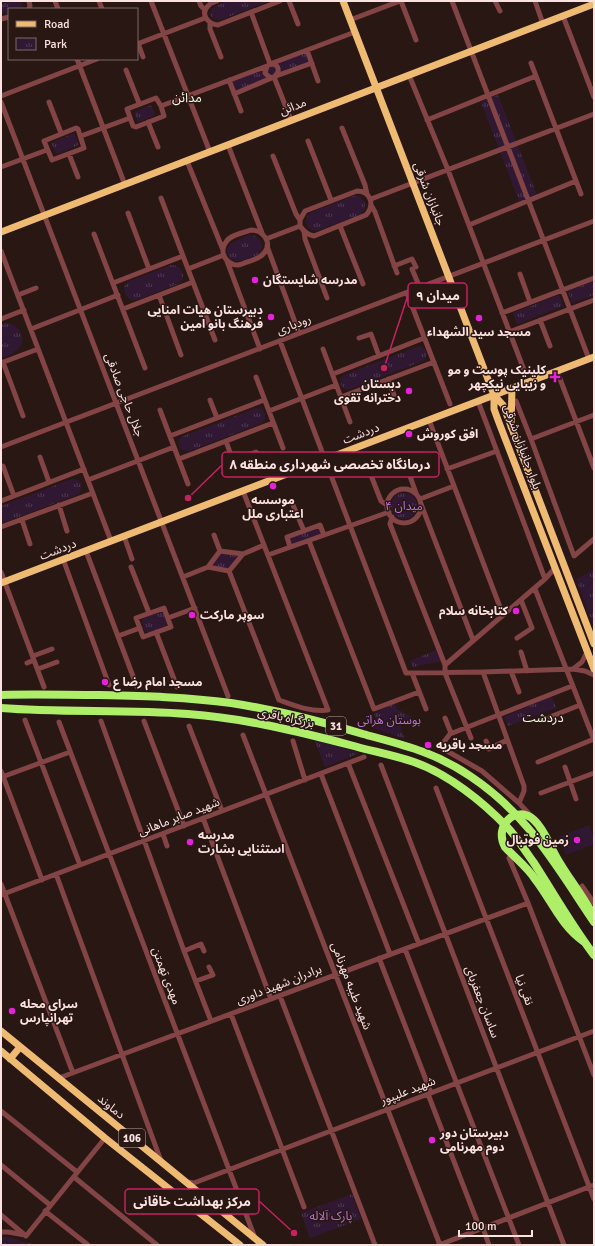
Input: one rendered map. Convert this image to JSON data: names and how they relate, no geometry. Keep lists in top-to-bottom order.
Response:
{
  "streets": {
    "highway": ["بزرگراه باقری", "31"],
    "main road": [
      "مدائن",
      "جانبازان شرقی",
      "دردشت",
      "بلوار جانبازان شرقی",
      "دماوند",
      "106"
    ],
    "street": [
      "رودباری",
      "جلال حاجی صادقی",
      "شهید صابر ماهانی",
      "مهدی تهمتن",
      "برادران شهید داوری",
      "شهید طیبه مهرنامی",
      "نقی نیا",
      "ساسان جعفربای",
      "شهید علیپور"
    ]
  },
  "crossings": [
    ["مدائن", "جانبازان شرقی"],
    ["مدائن", "جلال حاجی صادقی"],
    ["جانبازان شرقی", "رودباری"],
    ["جانبازان شرقی", "دردشت"],
    ["جانبازان شرقی", "بلوار جانبازان شرقی"],
    ["رودباری", "جلال حاجی صادقی"],
    ["جلال حاجی صادقی", "دردشت"],
    ["دردشت", "بلوار جانبازان شرقی"],
    ["شهید صابر ماهانی", "مهدی تهمتن"],
    ["شهید صابر ماهانی", "شهید طیبه مهرنامی"],
    ["مهدی تهمتن", "برادران شهید داوری"],
    ["مهدی تهمتن", "شهید علیپور"],
    ["مهدی تهمتن", "دماوند"],
    ["برادران شهید داوری", "شهید طیبه مهرنامی"],
    ["برادران شهید داوری", "نقی نیا"],
    ["برادران شهید داوری", "ساسان جعفربای"],
    ["برادران شهید داوری", "دماوند"],
    ["شهید طیبه مهرنامی", "شهید علیپور"],
    ["نقی نیا", "شهید علیپور"],
    ["ساسان جعفربای", "شهید علیپور"],
    ["شهید علیپور", "دماوند"]
  ],
  "districts": ["مدائن", "دردشت"],
  "parks": ["میدان ۴", "بوستان هراتی", "پارک آلاله"],
  "places": {
    "other": [
      "مدرسه شایستگان",
      "دبیرستان هیات امنایی فرهنگ بانو امین",
      "مسجد سید الشهداء",
      "میدان ۹",
      "دبستان دخترانه تقوی",
      "افق کوروش",
      "موسسه اعتباری ملل",
      "درمانگاه تخصصی شهرداری منطقه ۸",
      "کتابخانه سلام",
      "سوپر مارکت",
      "مسجد امام رضا ع",
      "مسجد باقریه",
      "زمین فوتبال",
      "مدرسه استثنایی بشارت",
      "سرای محله تهرانپارس",
      "دبیرستان دور دوم مهرنامی",
      "مرکز بهداشت خاقانی"
    ],
    "health": ["کلینیک پوست و مو و زیبایی نیکچهر"]
  },
  "legend": ["Road", "Park"],
  "scale_bar": "100 m"
}
